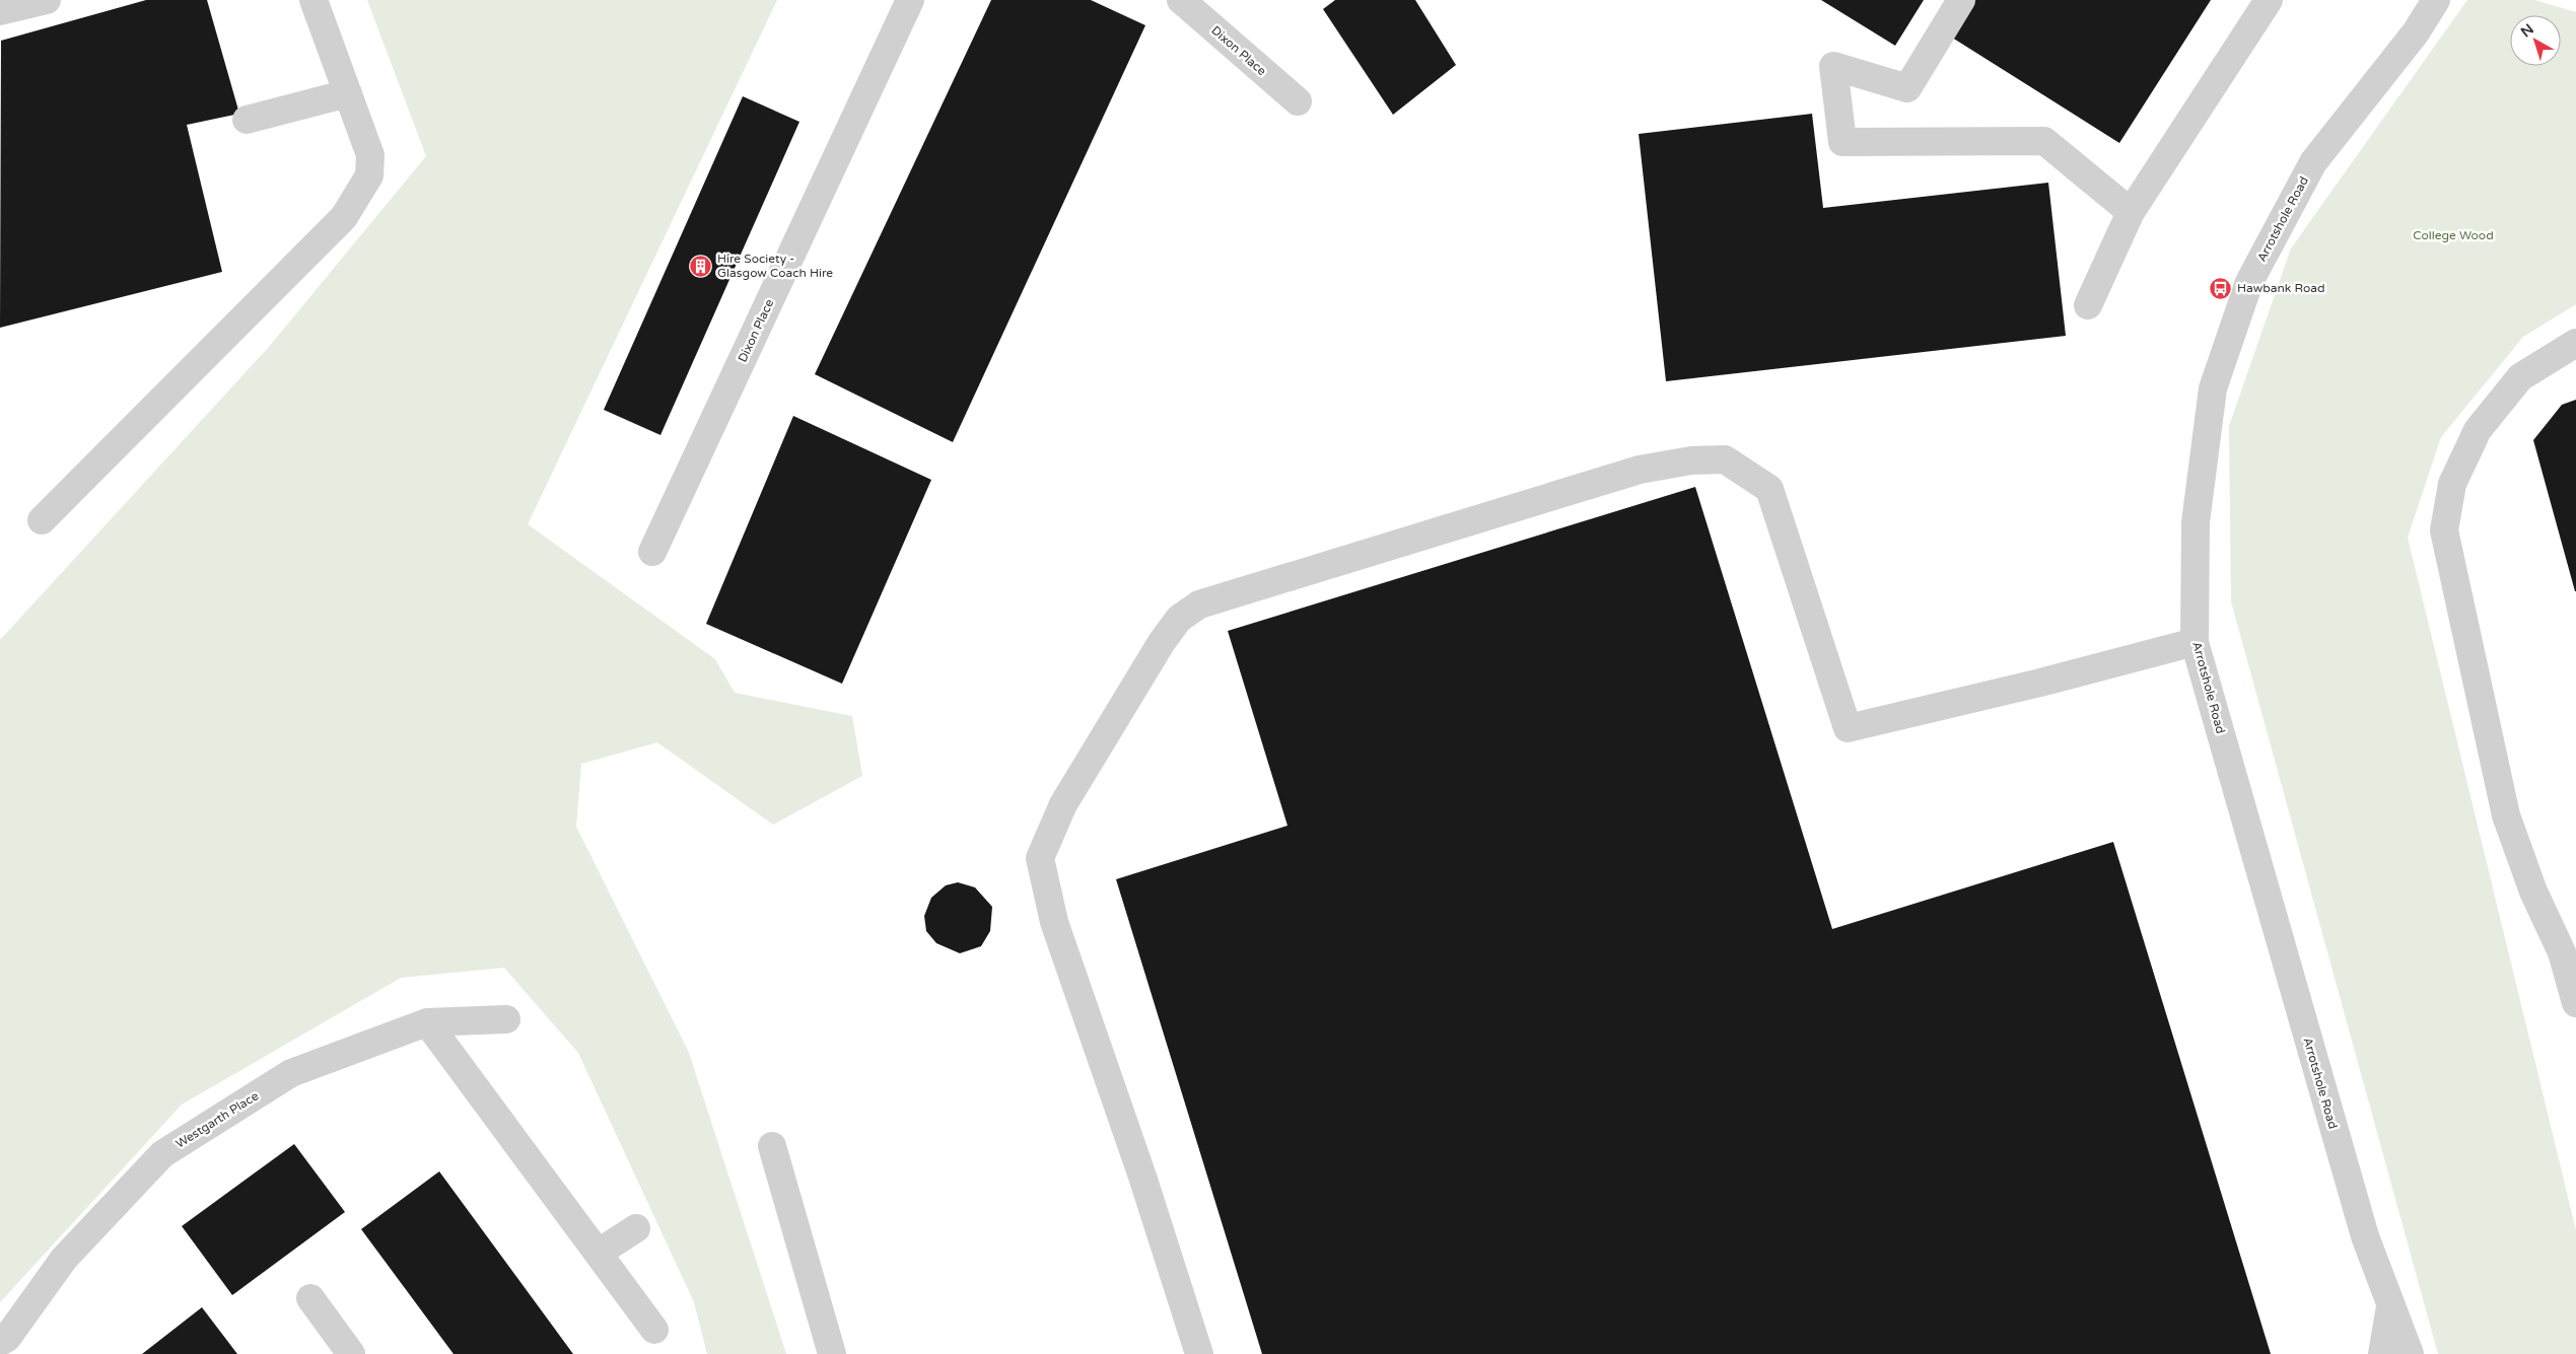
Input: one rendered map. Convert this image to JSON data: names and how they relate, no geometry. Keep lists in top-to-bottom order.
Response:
{
  "streets": {
    "street": ["Dixon Place", "Arrotshole Road", "Westgarth Place"]
  },
  "parks": ["College Wood"],
  "places": {
    "building": ["Hire Society - Glasgow Coach Hire"],
    "bus stop": ["Hawbank Road"]
  },
  "north": "top left"
}
